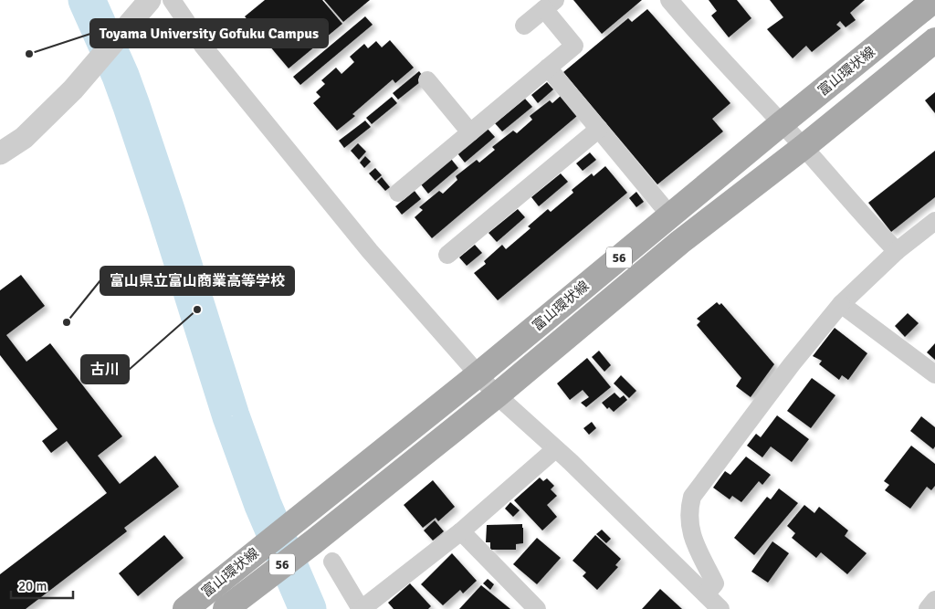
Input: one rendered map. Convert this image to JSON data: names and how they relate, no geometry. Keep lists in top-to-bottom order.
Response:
{
  "streets": {
    "main road": ["富山環状線", "56"]
  },
  "places": ["Toyama University Gofuku Campus", "古川", "富山県立富山商業高等学校"],
  "scale_bar": "20 m"
}
